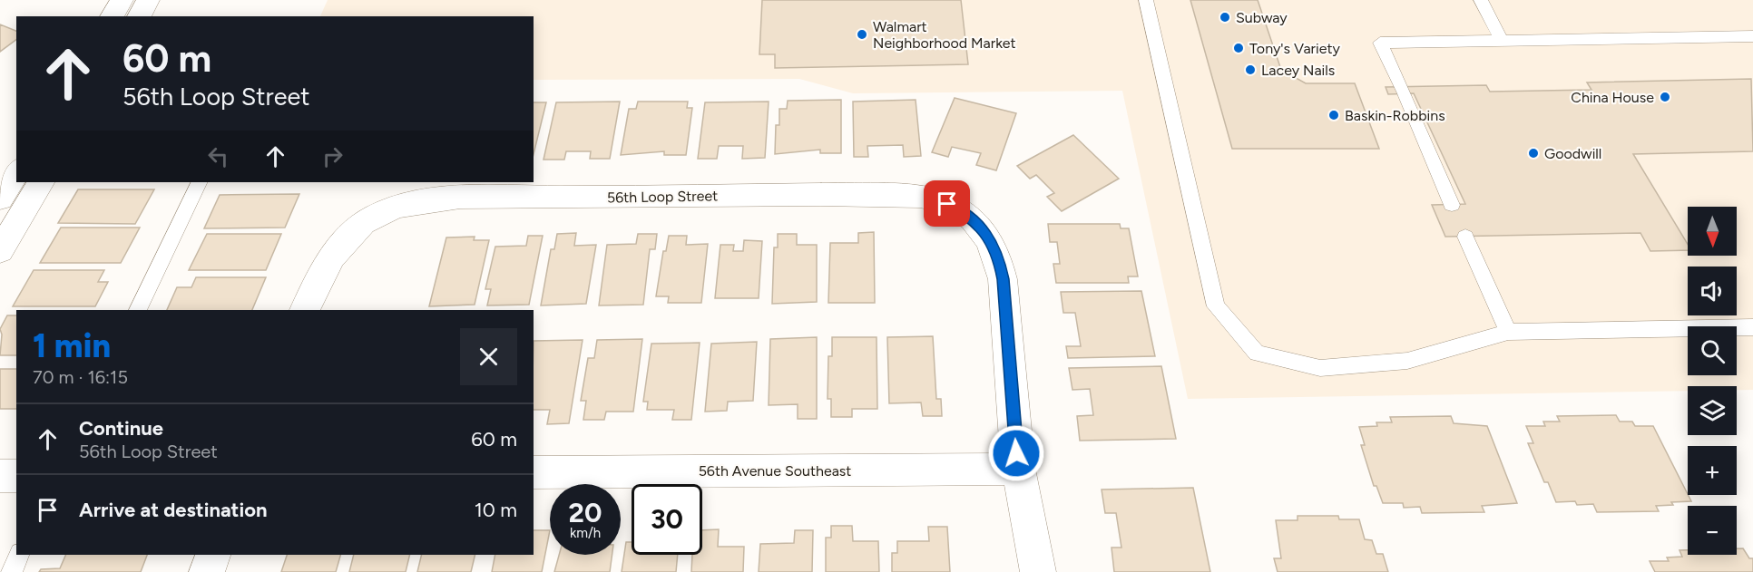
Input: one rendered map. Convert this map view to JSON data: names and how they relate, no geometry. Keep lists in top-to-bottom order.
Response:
{
  "streets": {
    "street": ["56th Loop Street", "56th Avenue Southeast"]
  },
  "crossings": [
    ["56th Loop Street", "56th Avenue Southeast"]
  ],
  "places": [
    "Subway",
    "Walmart Neighborhood Market",
    "Tony's Variety",
    "Lacey Nails",
    "China House",
    "Baskin-Robbins",
    "Goodwill"
  ],
  "north": "bottom",
  "page": {
    "turn": ["60 m", "56th Loop Street"],
    "map_buttons": ["+", "−"],
    "heading": ["1 min", "70 m · 16:15"],
    "list": [
      {
        "name": "Continue",
        "note": "56th Loop Street",
        "value": "60 m"
      },
      {
        "name": "Arrive at destination",
        "value": "10 m"
      }
    ],
    "speed": "20 km/h",
    "limit": "30"
  }
}
